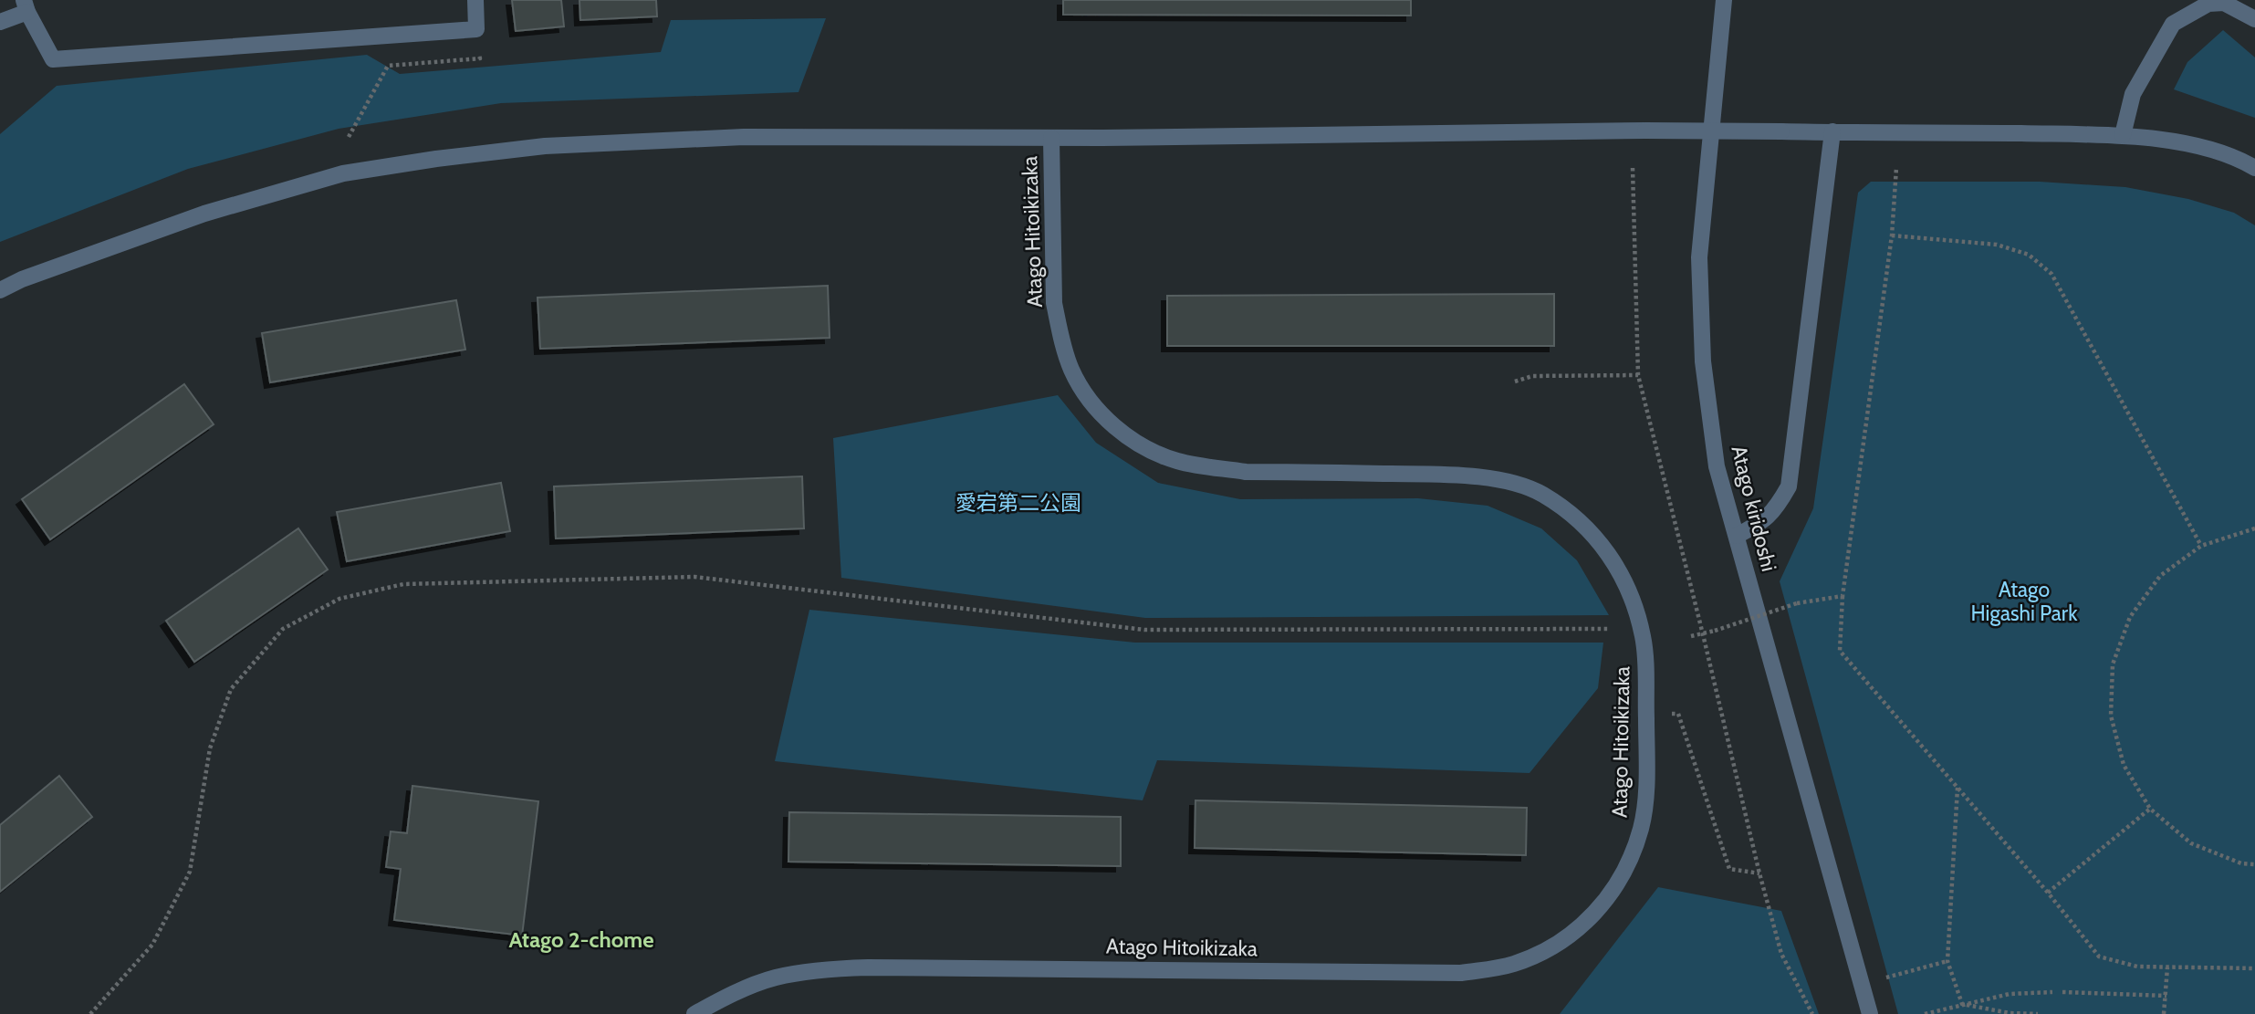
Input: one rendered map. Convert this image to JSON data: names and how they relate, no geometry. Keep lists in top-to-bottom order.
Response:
{
  "streets": {
    "street": ["Atago Hitoikizaka", "Atago kiridoshi"]
  },
  "districts": ["Atago 2-chome"],
  "parks": ["愛宕第二公園", "Atago Higashi Park"]
}
